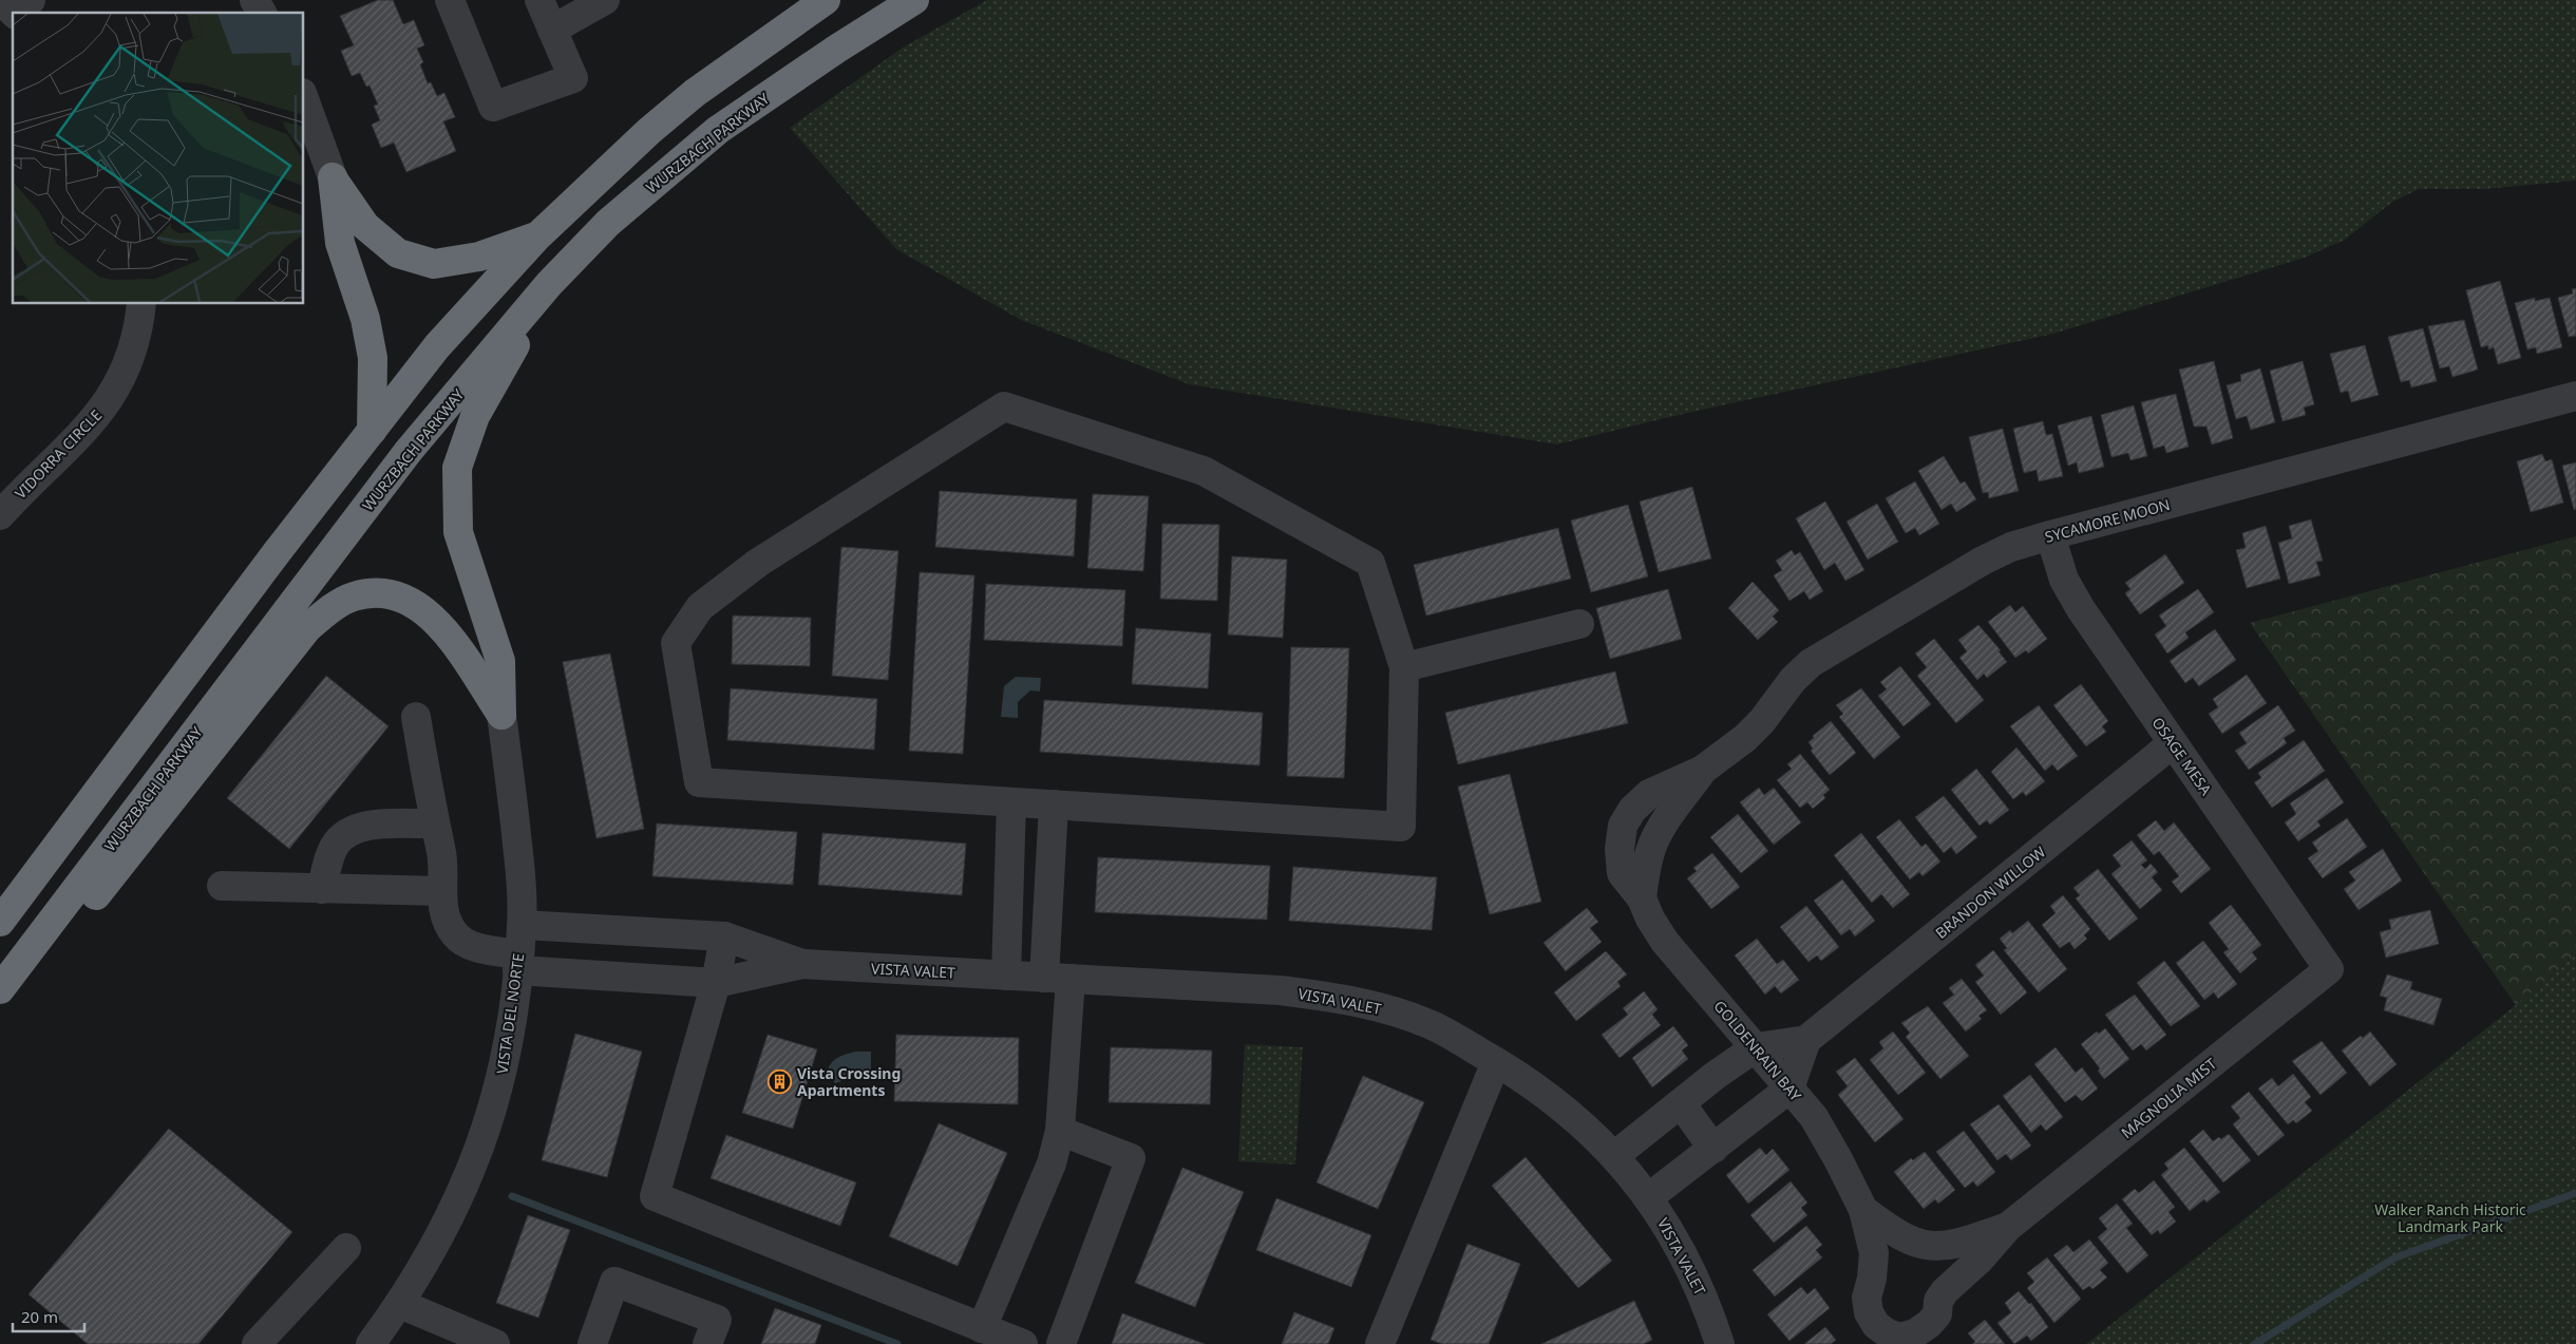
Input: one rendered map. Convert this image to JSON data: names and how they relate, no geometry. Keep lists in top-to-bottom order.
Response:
{
  "streets": {
    "highway": ["WURZBACH PARKWAY"],
    "street": [
      "VIDORRA CIRCLE",
      "SYCAMORE MOON",
      "OSAGE MESA",
      "BRANDON WILLOW",
      "VISTA VALET",
      "VISTA DEL NORTE",
      "GOLDENRAIN BAY",
      "MAGNOLIA MIST"
    ]
  },
  "crossings": [
    ["SYCAMORE MOON", "OSAGE MESA"],
    ["SYCAMORE MOON", "GOLDENRAIN BAY"],
    ["OSAGE MESA", "BRANDON WILLOW"],
    ["OSAGE MESA", "MAGNOLIA MIST"],
    ["VISTA VALET", "VISTA DEL NORTE"],
    ["GOLDENRAIN BAY", "MAGNOLIA MIST"]
  ],
  "parks": ["Walker Ranch Historic Landmark Park"],
  "places": {
    "building": ["Vista Crossing Apartments"]
  },
  "scale_bar": "20 m"
}
